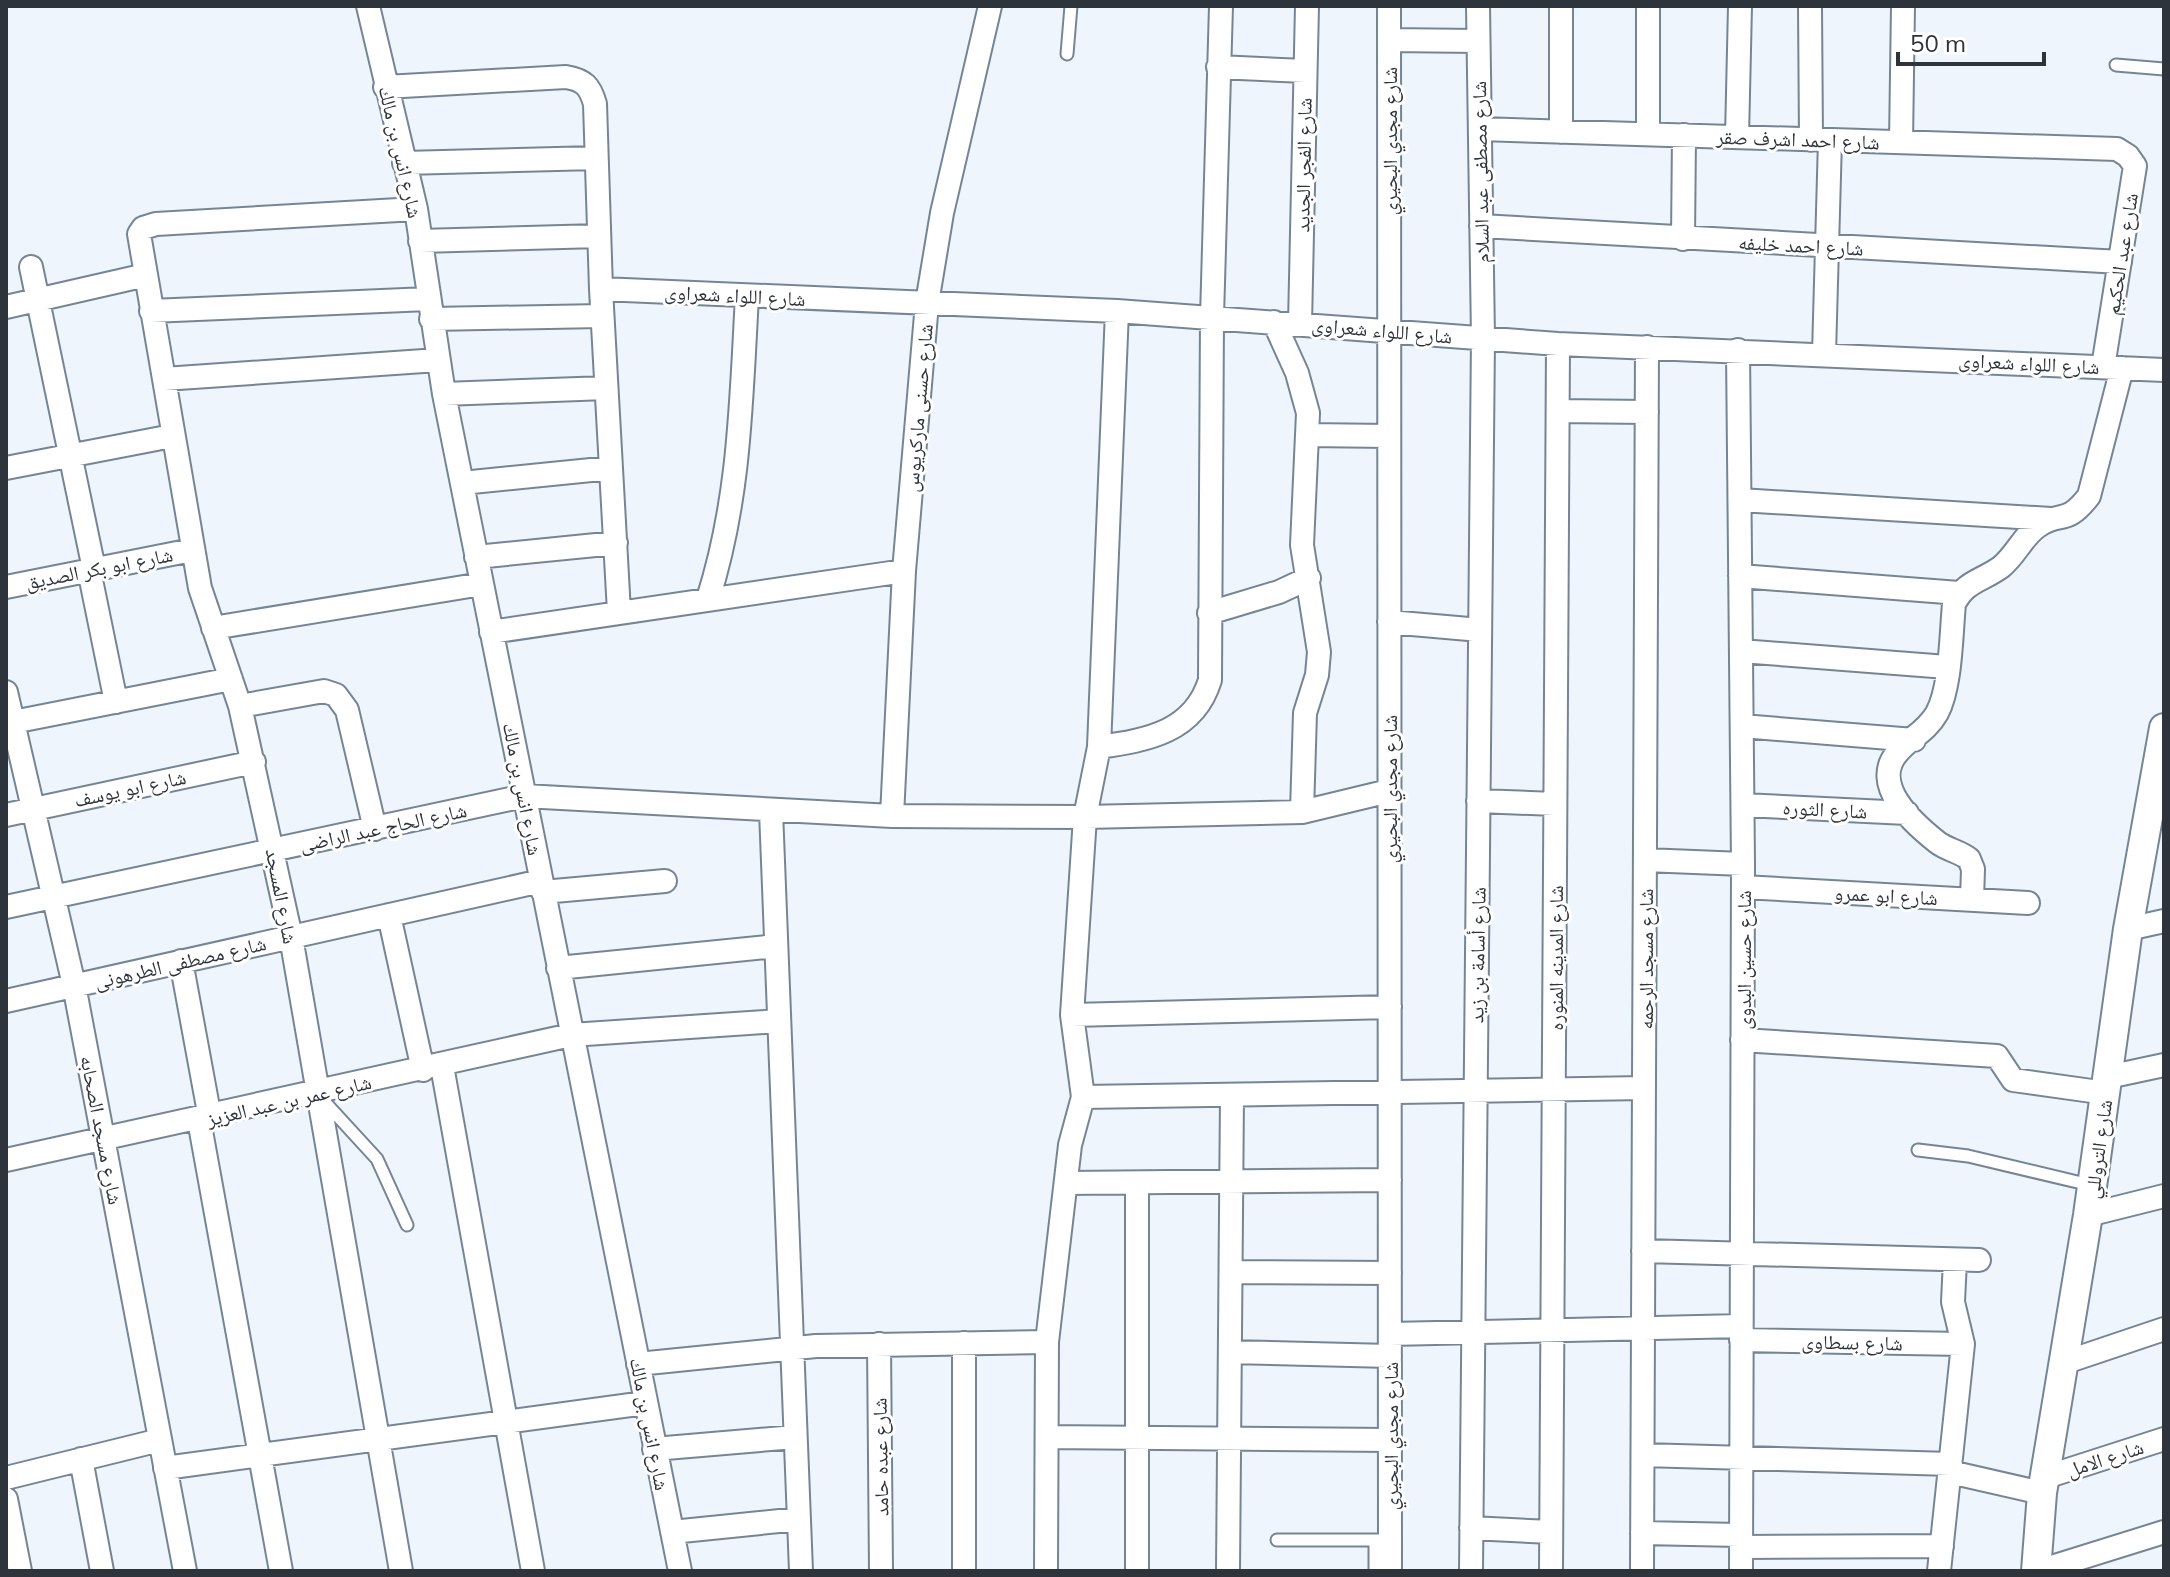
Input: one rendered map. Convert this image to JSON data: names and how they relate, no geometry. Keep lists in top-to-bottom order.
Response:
{
  "streets": {
    "street": [
      "شارع احمد اشرف صقر",
      "شارع مجدي البحيري",
      "شارع انس بن مالك",
      "شارع الفجر الجديد",
      "شارع مصطفى عبد السلام",
      "شارع احمد خليفه",
      "شارع عبد الحكيم",
      "شارع اللواء شعراوى",
      "شارع حسنى ماركريوس",
      "شارع ابو بكر الصديق",
      "شارع ابو يوسف",
      "شارع الثوره",
      "شارع الحاج عبد الراضى",
      "شارع ابو عمرو",
      "شارع المسجد",
      "شارع أسامة بن زيد",
      "شارع المدينه المنوره",
      "شارع مسجد الرحمه",
      "شارع حسين البدوى",
      "شارع مصطفى الطرهونى",
      "شارع عمر بن عبد العزيز",
      "شارع مسجد الصحابه",
      "شارع التروللي",
      "شارع بسطاوى",
      "شارع عبده حامد",
      "شارع الامل"
    ]
  },
  "crossings": [
    ["شارع احمد اشرف صقر", "شارع مصطفى عبد السلام"],
    ["شارع احمد اشرف صقر", "شارع عبد الحكيم"],
    ["شارع مجدي البحيري", "شارع اللواء شعراوى"],
    ["شارع مجدي البحيري", "شارع الحاج عبد الراضى"],
    ["شارع مجدي البحيري", "شارع بسطاوى"],
    ["شارع انس بن مالك", "شارع الحاج عبد الراضى"],
    ["شارع انس بن مالك", "شارع المسجد"],
    ["شارع انس بن مالك", "شارع مصطفى الطرهونى"],
    ["شارع انس بن مالك", "شارع عمر بن عبد العزيز"],
    ["شارع الفجر الجديد", "شارع اللواء شعراوى"],
    ["شارع مصطفى عبد السلام", "شارع احمد خليفه"],
    ["شارع مصطفى عبد السلام", "شارع اللواء شعراوى"],
    ["شارع مصطفى عبد السلام", "شارع أسامة بن زيد"],
    ["شارع احمد خليفه", "شارع عبد الحكيم"],
    ["شارع عبد الحكيم", "شارع اللواء شعراوى"],
    ["شارع اللواء شعراوى", "شارع حسنى ماركريوس"],
    ["شارع اللواء شعراوى", "شارع أسامة بن زيد"],
    ["شارع اللواء شعراوى", "شارع المدينه المنوره"],
    ["شارع اللواء شعراوى", "شارع مسجد الرحمه"],
    ["شارع اللواء شعراوى", "شارع حسين البدوى"],
    ["شارع حسنى ماركريوس", "شارع الحاج عبد الراضى"],
    ["شارع ابو بكر الصديق", "شارع المسجد"],
    ["شارع ابو يوسف", "شارع المسجد"],
    ["شارع ابو يوسف", "شارع مسجد الصحابه"],
    ["شارع الثوره", "شارع حسين البدوى"],
    ["شارع الحاج عبد الراضى", "شارع المسجد"],
    ["شارع الحاج عبد الراضى", "شارع مسجد الصحابه"],
    ["شارع ابو عمرو", "شارع مسجد الرحمه"],
    ["شارع ابو عمرو", "شارع حسين البدوى"],
    ["شارع المسجد", "شارع مصطفى الطرهونى"],
    ["شارع المسجد", "شارع عمر بن عبد العزيز"],
    ["شارع أسامة بن زيد", "شارع بسطاوى"],
    ["شارع المدينه المنوره", "شارع بسطاوى"],
    ["شارع مسجد الرحمه", "شارع بسطاوى"],
    ["شارع حسين البدوى", "شارع بسطاوى"],
    ["شارع مصطفى الطرهونى", "شارع مسجد الصحابه"],
    ["شارع عمر بن عبد العزيز", "شارع مسجد الصحابه"],
    ["شارع التروللي", "شارع الامل"]
  ],
  "scale_bar": "50 m"
}
